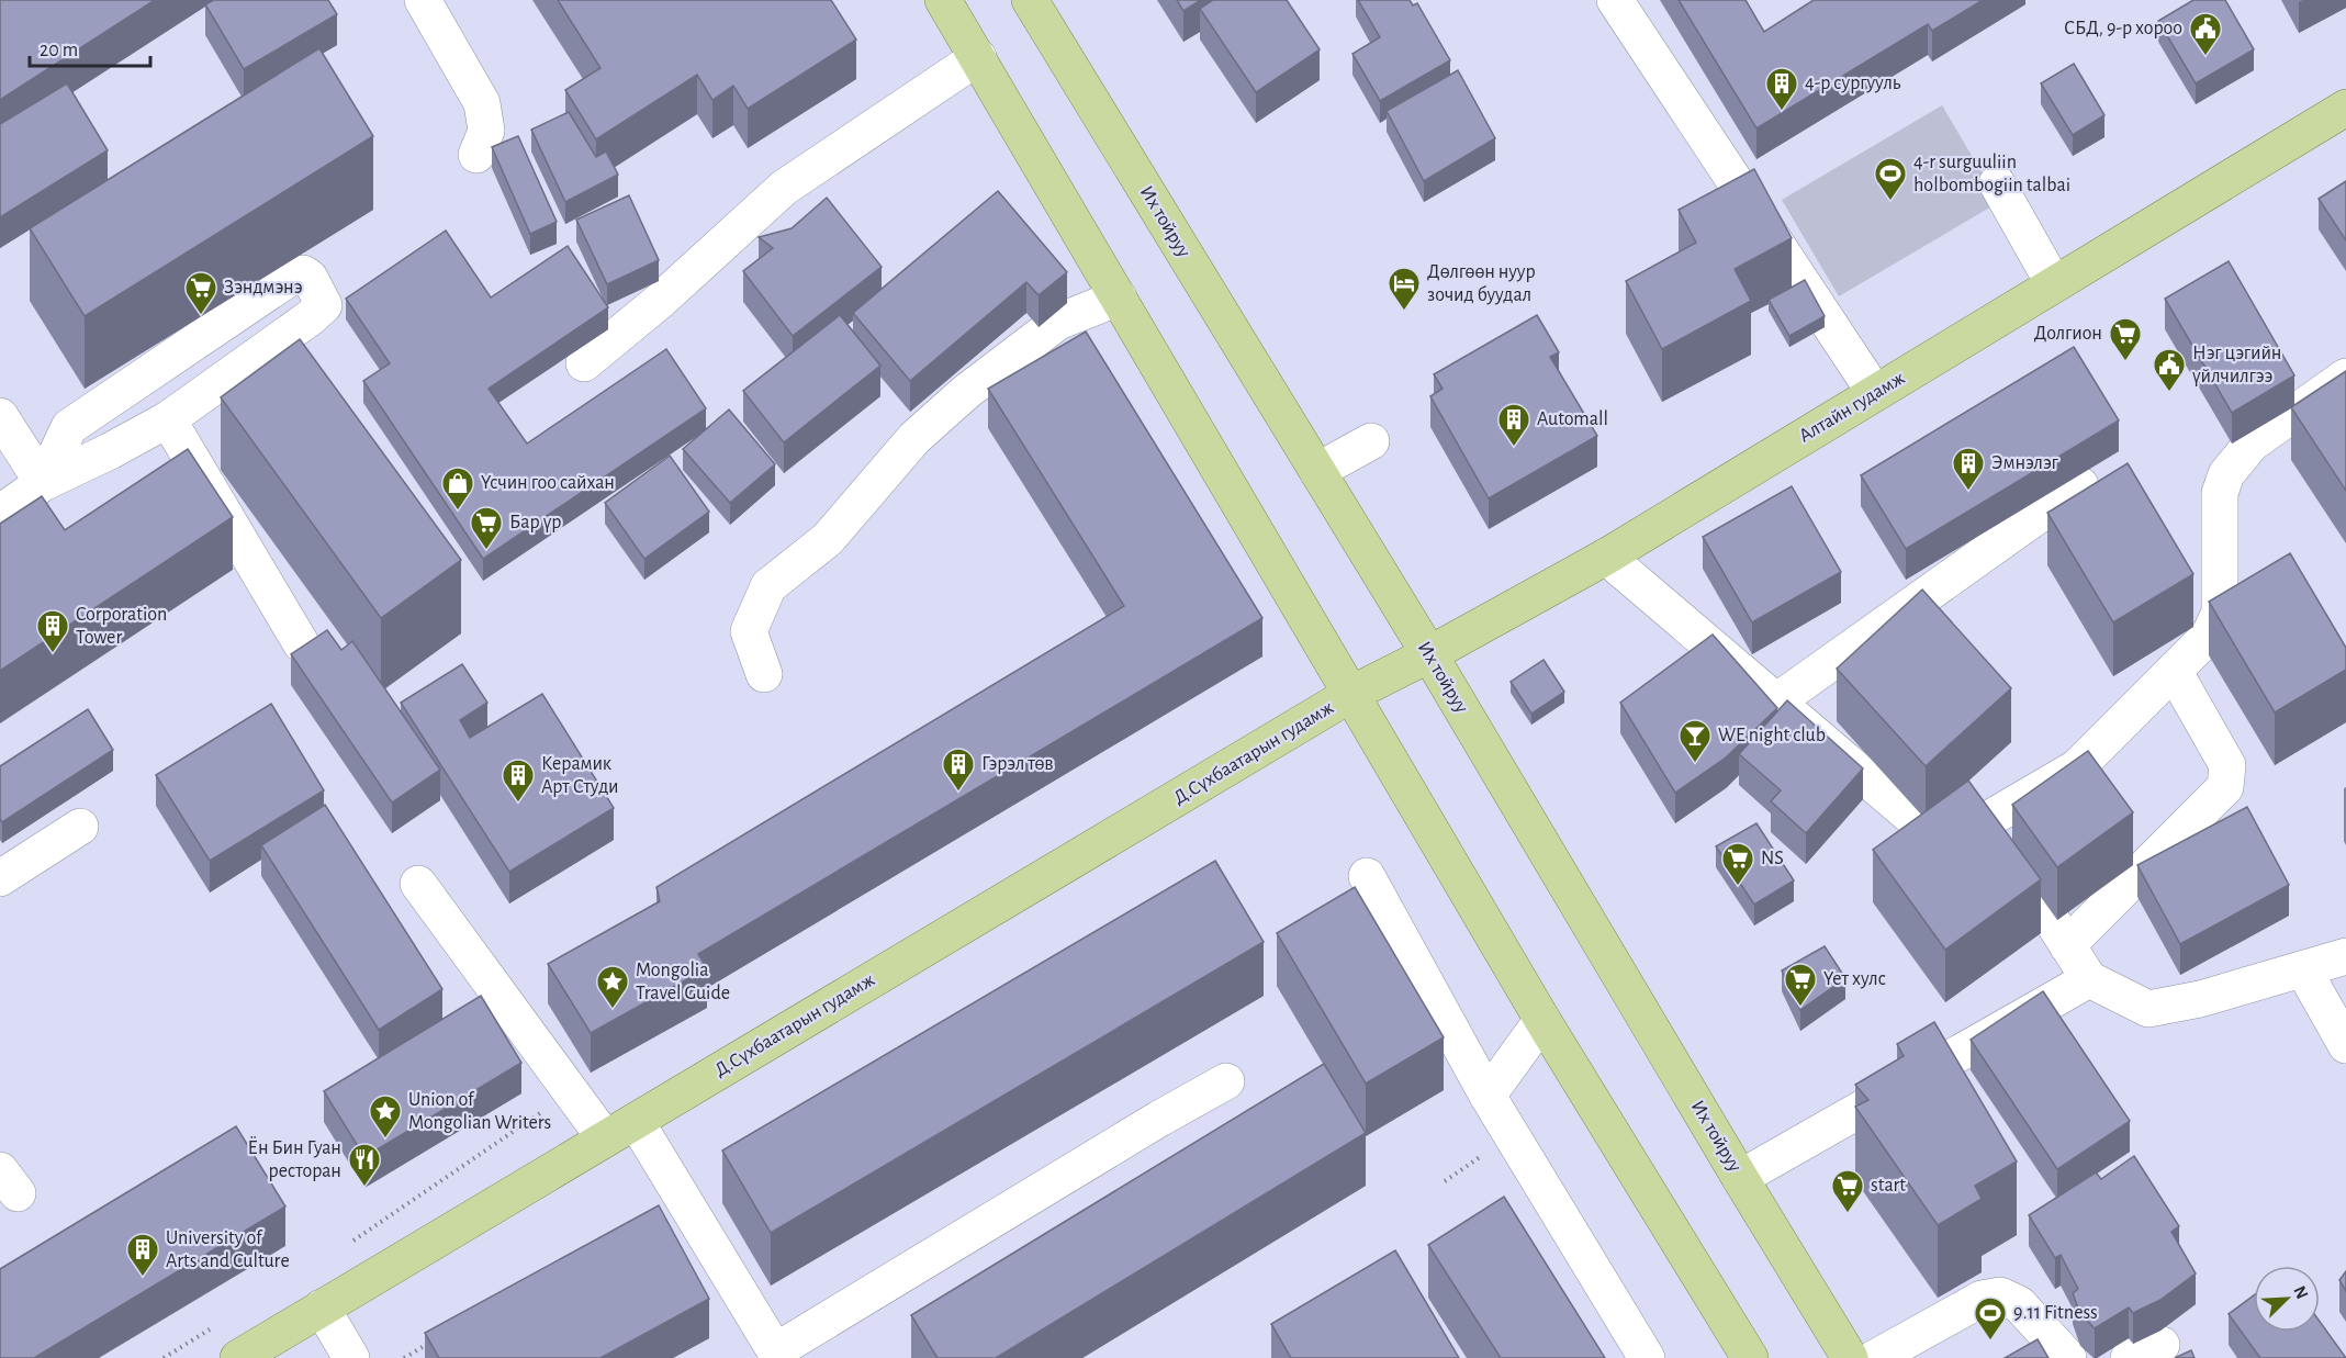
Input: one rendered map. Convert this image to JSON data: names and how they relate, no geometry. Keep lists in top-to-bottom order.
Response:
{
  "streets": {
    "main road": ["Их тойруу", "Алтайн гудамж", "Д.Сүхбаатарын гудамж"]
  },
  "crossings": [
    ["Их тойруу", "Алтайн гудамж"],
    ["Алтайн гудамж", "Д.Сүхбаатарын гудамж"]
  ],
  "places": {
    "public building": ["СБД, 9-р хороо", "Нэг цэгийн үйлчилгээ"],
    "building": [
      "4-р сургууль",
      "Automall",
      "Эмнэлэг",
      "Corporation Tower",
      "Гэрэл төв",
      "Керамик Арт Студи",
      "University of Arts and Culture"
    ],
    "sports": ["4-r surguuliin holbombogiin talbai", "9.11 Fitness"],
    "hotel": ["Дөлгөөн нуур зочид буудал"],
    "supermarket": [
      "Зэндмэнэ",
      "Долгион",
      "Бар үр",
      "NS",
      "Үет хулс",
      "start"
    ],
    "shop": ["Үсчин гоо сайхан"],
    "bar": ["WE night club"],
    "place": ["Mongolia Travel Guide", "Union of Mongolian Writers"],
    "restaurant": ["Ён Бин Гуан ресторан"]
  },
  "scale_bar": "20 m",
  "north": "top right"
}
